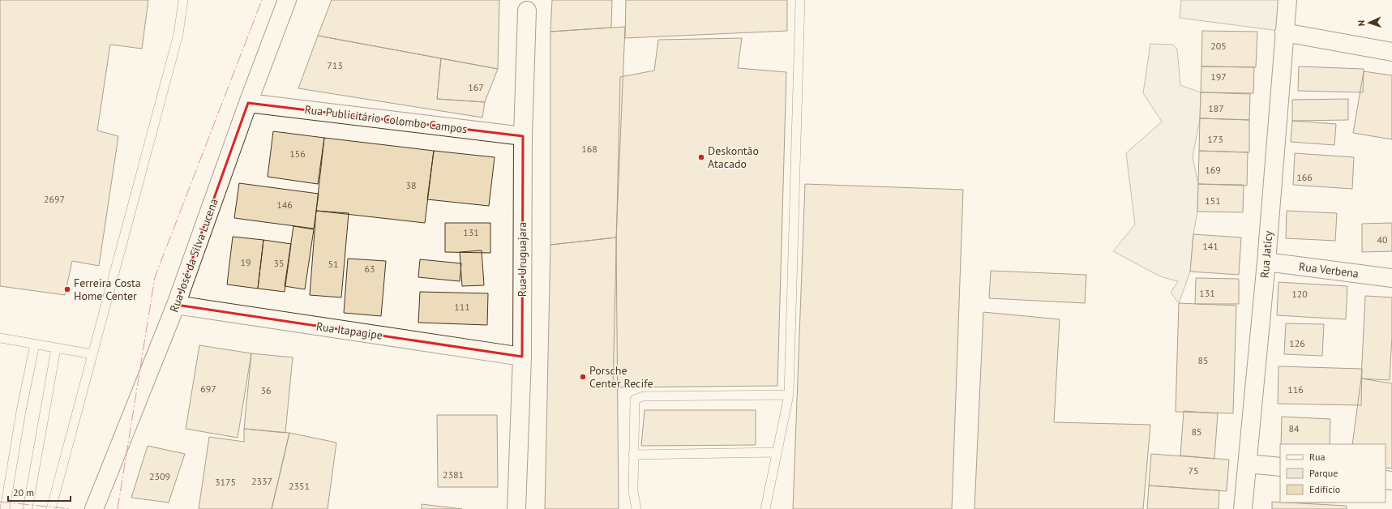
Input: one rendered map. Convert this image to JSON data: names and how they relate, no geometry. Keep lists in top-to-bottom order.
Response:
{
  "streets": {
    "street": [
      "Rua Publicitário Colombo Campos",
      "Rua Jaticy",
      "Rua José da Silva Lucena",
      "Rua Uruguajara",
      "Rua Verbena",
      "Rua Itapagipe"
    ]
  },
  "crossings": [
    ["Rua Publicitário Colombo Campos", "Rua José da Silva Lucena"],
    ["Rua Publicitário Colombo Campos", "Rua Uruguajara"],
    ["Rua Jaticy", "Rua Verbena"],
    ["Rua José da Silva Lucena", "Rua Itapagipe"],
    ["Rua Uruguajara", "Rua Itapagipe"]
  ],
  "places": ["Deskontão Atacado", "Ferreira Costa Home Center", "Porsche Center Recife"],
  "house_numbers": [
    "205",
    "713",
    "197",
    "167",
    "187",
    "173",
    "168",
    "156",
    "169",
    "166",
    "38",
    "2697",
    "151",
    "146",
    "131",
    "40",
    "141",
    "19",
    "35",
    "51",
    "63",
    "131",
    "120",
    "111",
    "126",
    "85",
    "697",
    "116",
    "36",
    "84",
    "85",
    "75",
    "2381",
    "2309",
    "2337",
    "3175",
    "2351"
  ],
  "legend": ["Rua", "Parque", "Edifício"],
  "scale_bar": "20 m",
  "north": "left"
}
